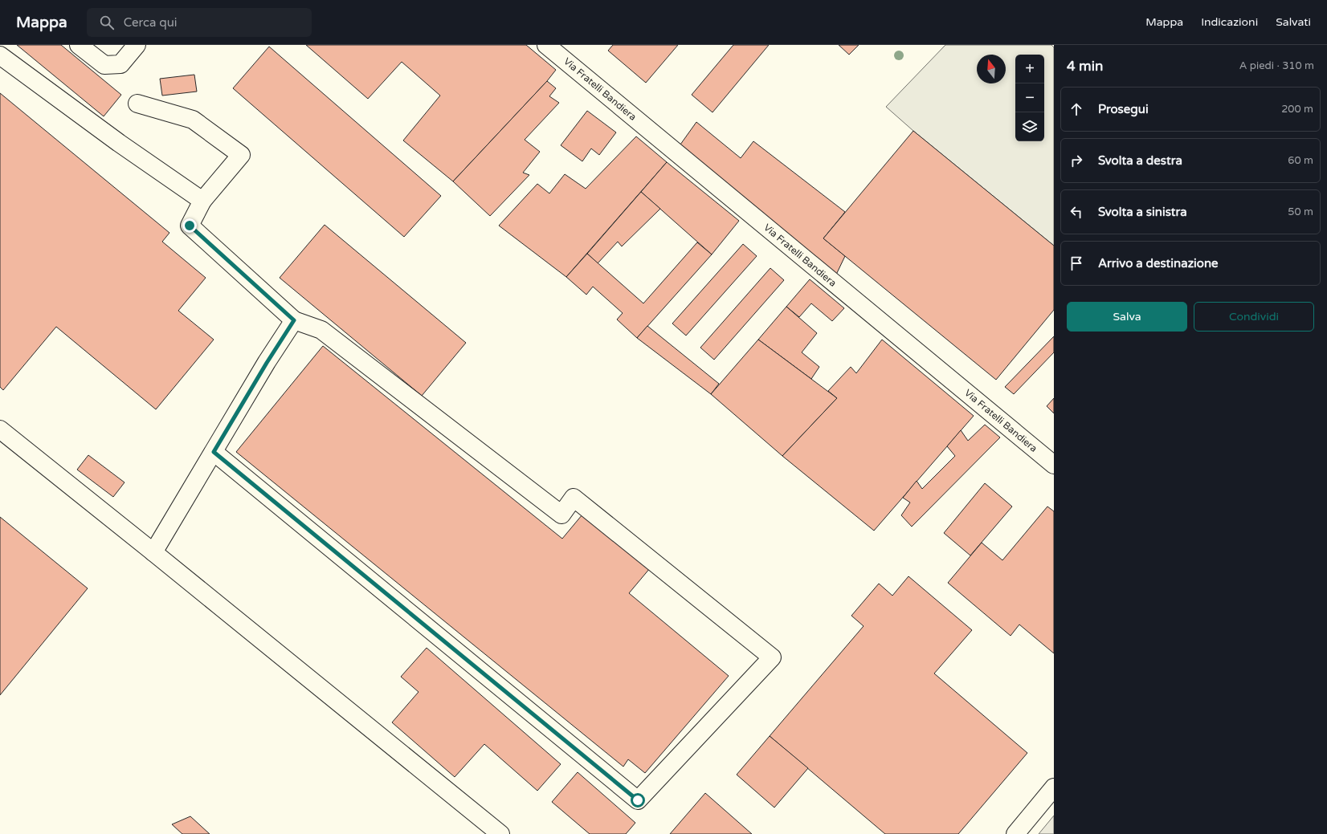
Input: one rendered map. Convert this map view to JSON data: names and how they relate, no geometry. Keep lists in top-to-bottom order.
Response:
{
  "streets": {
    "street": ["Via Fratelli Bandiera"]
  },
  "north": "top",
  "page": {
    "header": "Mappa",
    "search": "Cerca qui",
    "nav": ["Mappa", "Indicazioni", "Salvati"],
    "heading": ["4 min", "A piedi · 310 m"],
    "map_buttons": ["+", "−"],
    "list": [
      ["Prosegui", "200 m"],
      ["Svolta a destra", "60 m"],
      ["Svolta a sinistra", "50 m"],
      "Arrivo a destinazione"
    ],
    "buttons": ["Salva", "Condividi"]
  }
}
